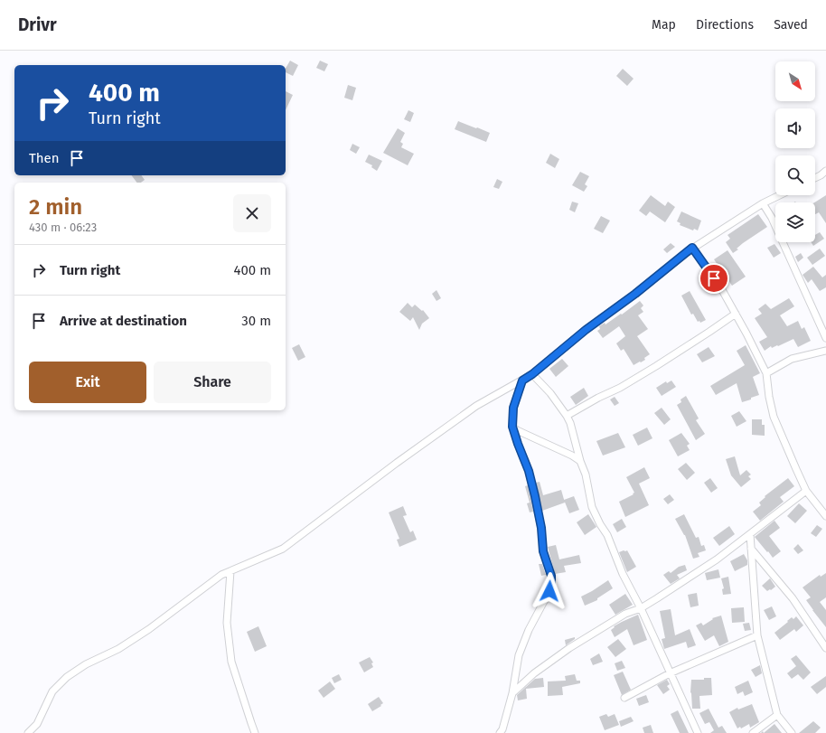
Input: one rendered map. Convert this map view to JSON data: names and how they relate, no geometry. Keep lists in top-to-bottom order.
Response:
{
  "north": "bottom right",
  "page": {
    "header": "Drivr",
    "nav": ["Map", "Directions", "Saved"],
    "turn": ["400 m", "Turn right"],
    "then": "Then",
    "heading": ["2 min", "430 m · 06:23"],
    "list": [
      {
        "name": "Turn right",
        "value": "400 m"
      },
      {
        "name": "Arrive at destination",
        "value": "30 m"
      }
    ],
    "buttons": ["Exit", "Share"]
  }
}
